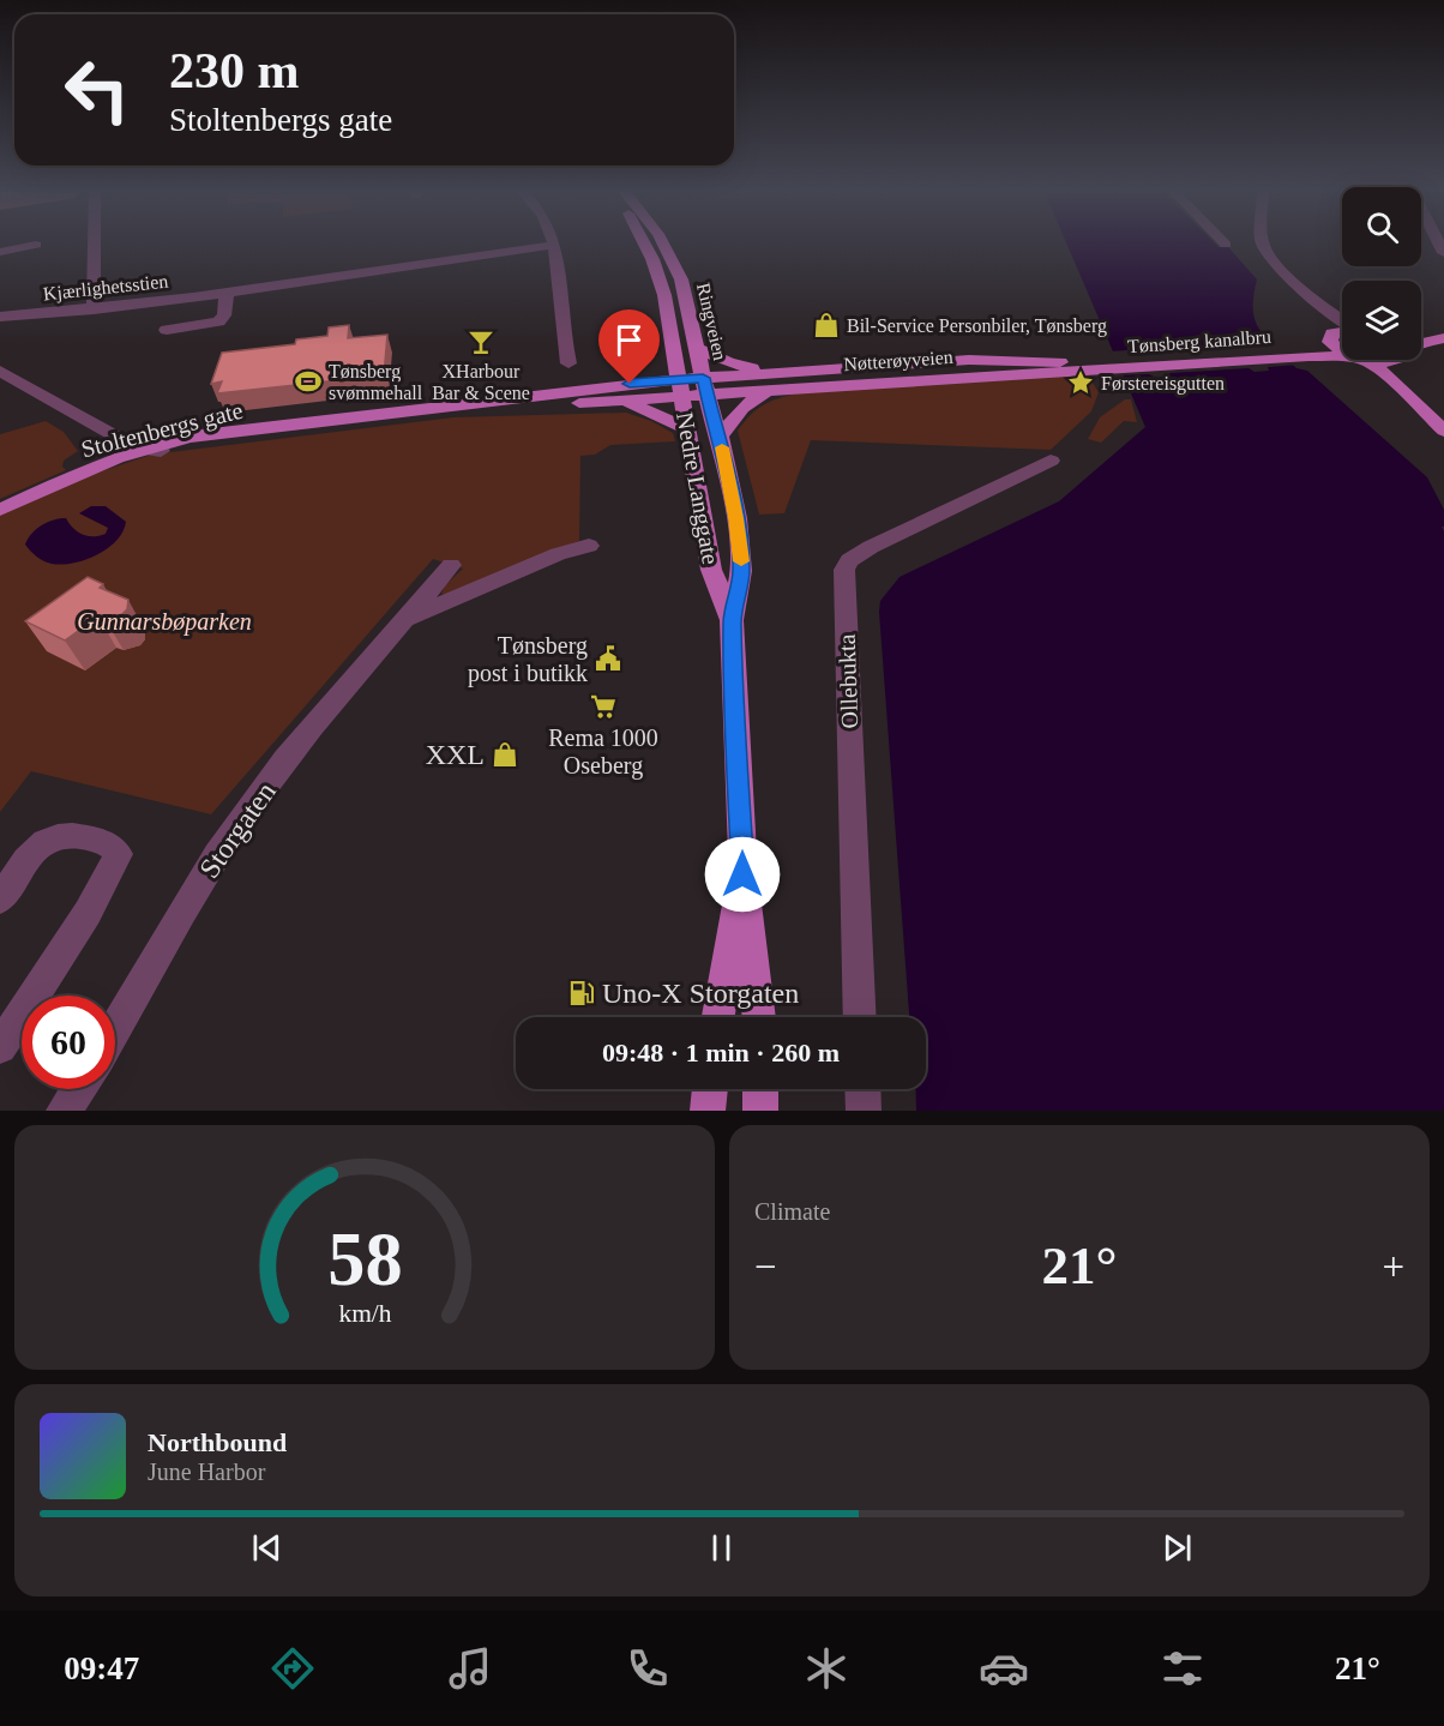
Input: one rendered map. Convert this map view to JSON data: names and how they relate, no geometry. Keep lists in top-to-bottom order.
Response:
{
  "streets": {
    "main road": [
      "Ringveien",
      "Tønsberg kanalbru",
      "Nøtterøyveien",
      "Stoltenbergs gate",
      "Nedre Langgate"
    ],
    "street": ["Kjærlighetsstien", "Ollebukta", "Storgaten"]
  },
  "crossings": [
    ["Ringveien", "Nøtterøyveien"],
    ["Ringveien", "Stoltenbergs gate"],
    ["Ringveien", "Nedre Langgate"],
    ["Tønsberg kanalbru", "Nøtterøyveien"],
    ["Nøtterøyveien", "Stoltenbergs gate"],
    ["Nøtterøyveien", "Nedre Langgate"],
    ["Stoltenbergs gate", "Nedre Langgate"]
  ],
  "parks": ["Gunnarsbøparken"],
  "places": {
    "shop": ["Bil-Service Personbiler, Tønsberg", "XXL"],
    "bar": ["XHarbour Bar & Scene"],
    "sports": ["Tønsberg svømmehall"],
    "place": ["Førstereisgutten"],
    "public building": ["Tønsberg post i butikk"],
    "supermarket": ["Rema 1000 Oseberg"],
    "fuel station": ["Uno-X Storgaten"]
  },
  "page": {
    "turn": ["230 m", "Stoltenbergs gate"],
    "limit": "60",
    "trip": "09:48 · 1 min · 260 m",
    "tile": "Climate",
    "heat": ["−", "21°", "+"],
    "song": ["Northbound", "June Harbor"],
    "tabs": ["09:47", "21°"],
    "gauge": ["58", "km/h"]
  }
}
